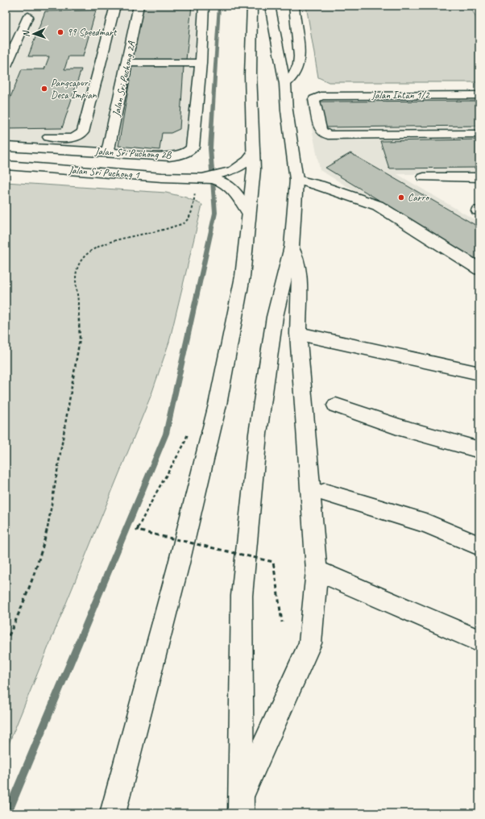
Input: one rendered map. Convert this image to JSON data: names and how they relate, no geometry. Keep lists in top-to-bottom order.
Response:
{
  "streets": {
    "main road": [
      "Jalan Sri Puchong 2A",
      "Jalan Intan 1/2",
      "Jalan Sri Puchong 2B",
      "Jalan Sri Puchong 1"
    ]
  },
  "crossings": [
    ["Jalan Sri Puchong 2A", "Jalan Sri Puchong 2B"]
  ],
  "places": ["99 Speedmart", "Pangsapuri Desa Impian", "Carro"],
  "north": "left"
}
